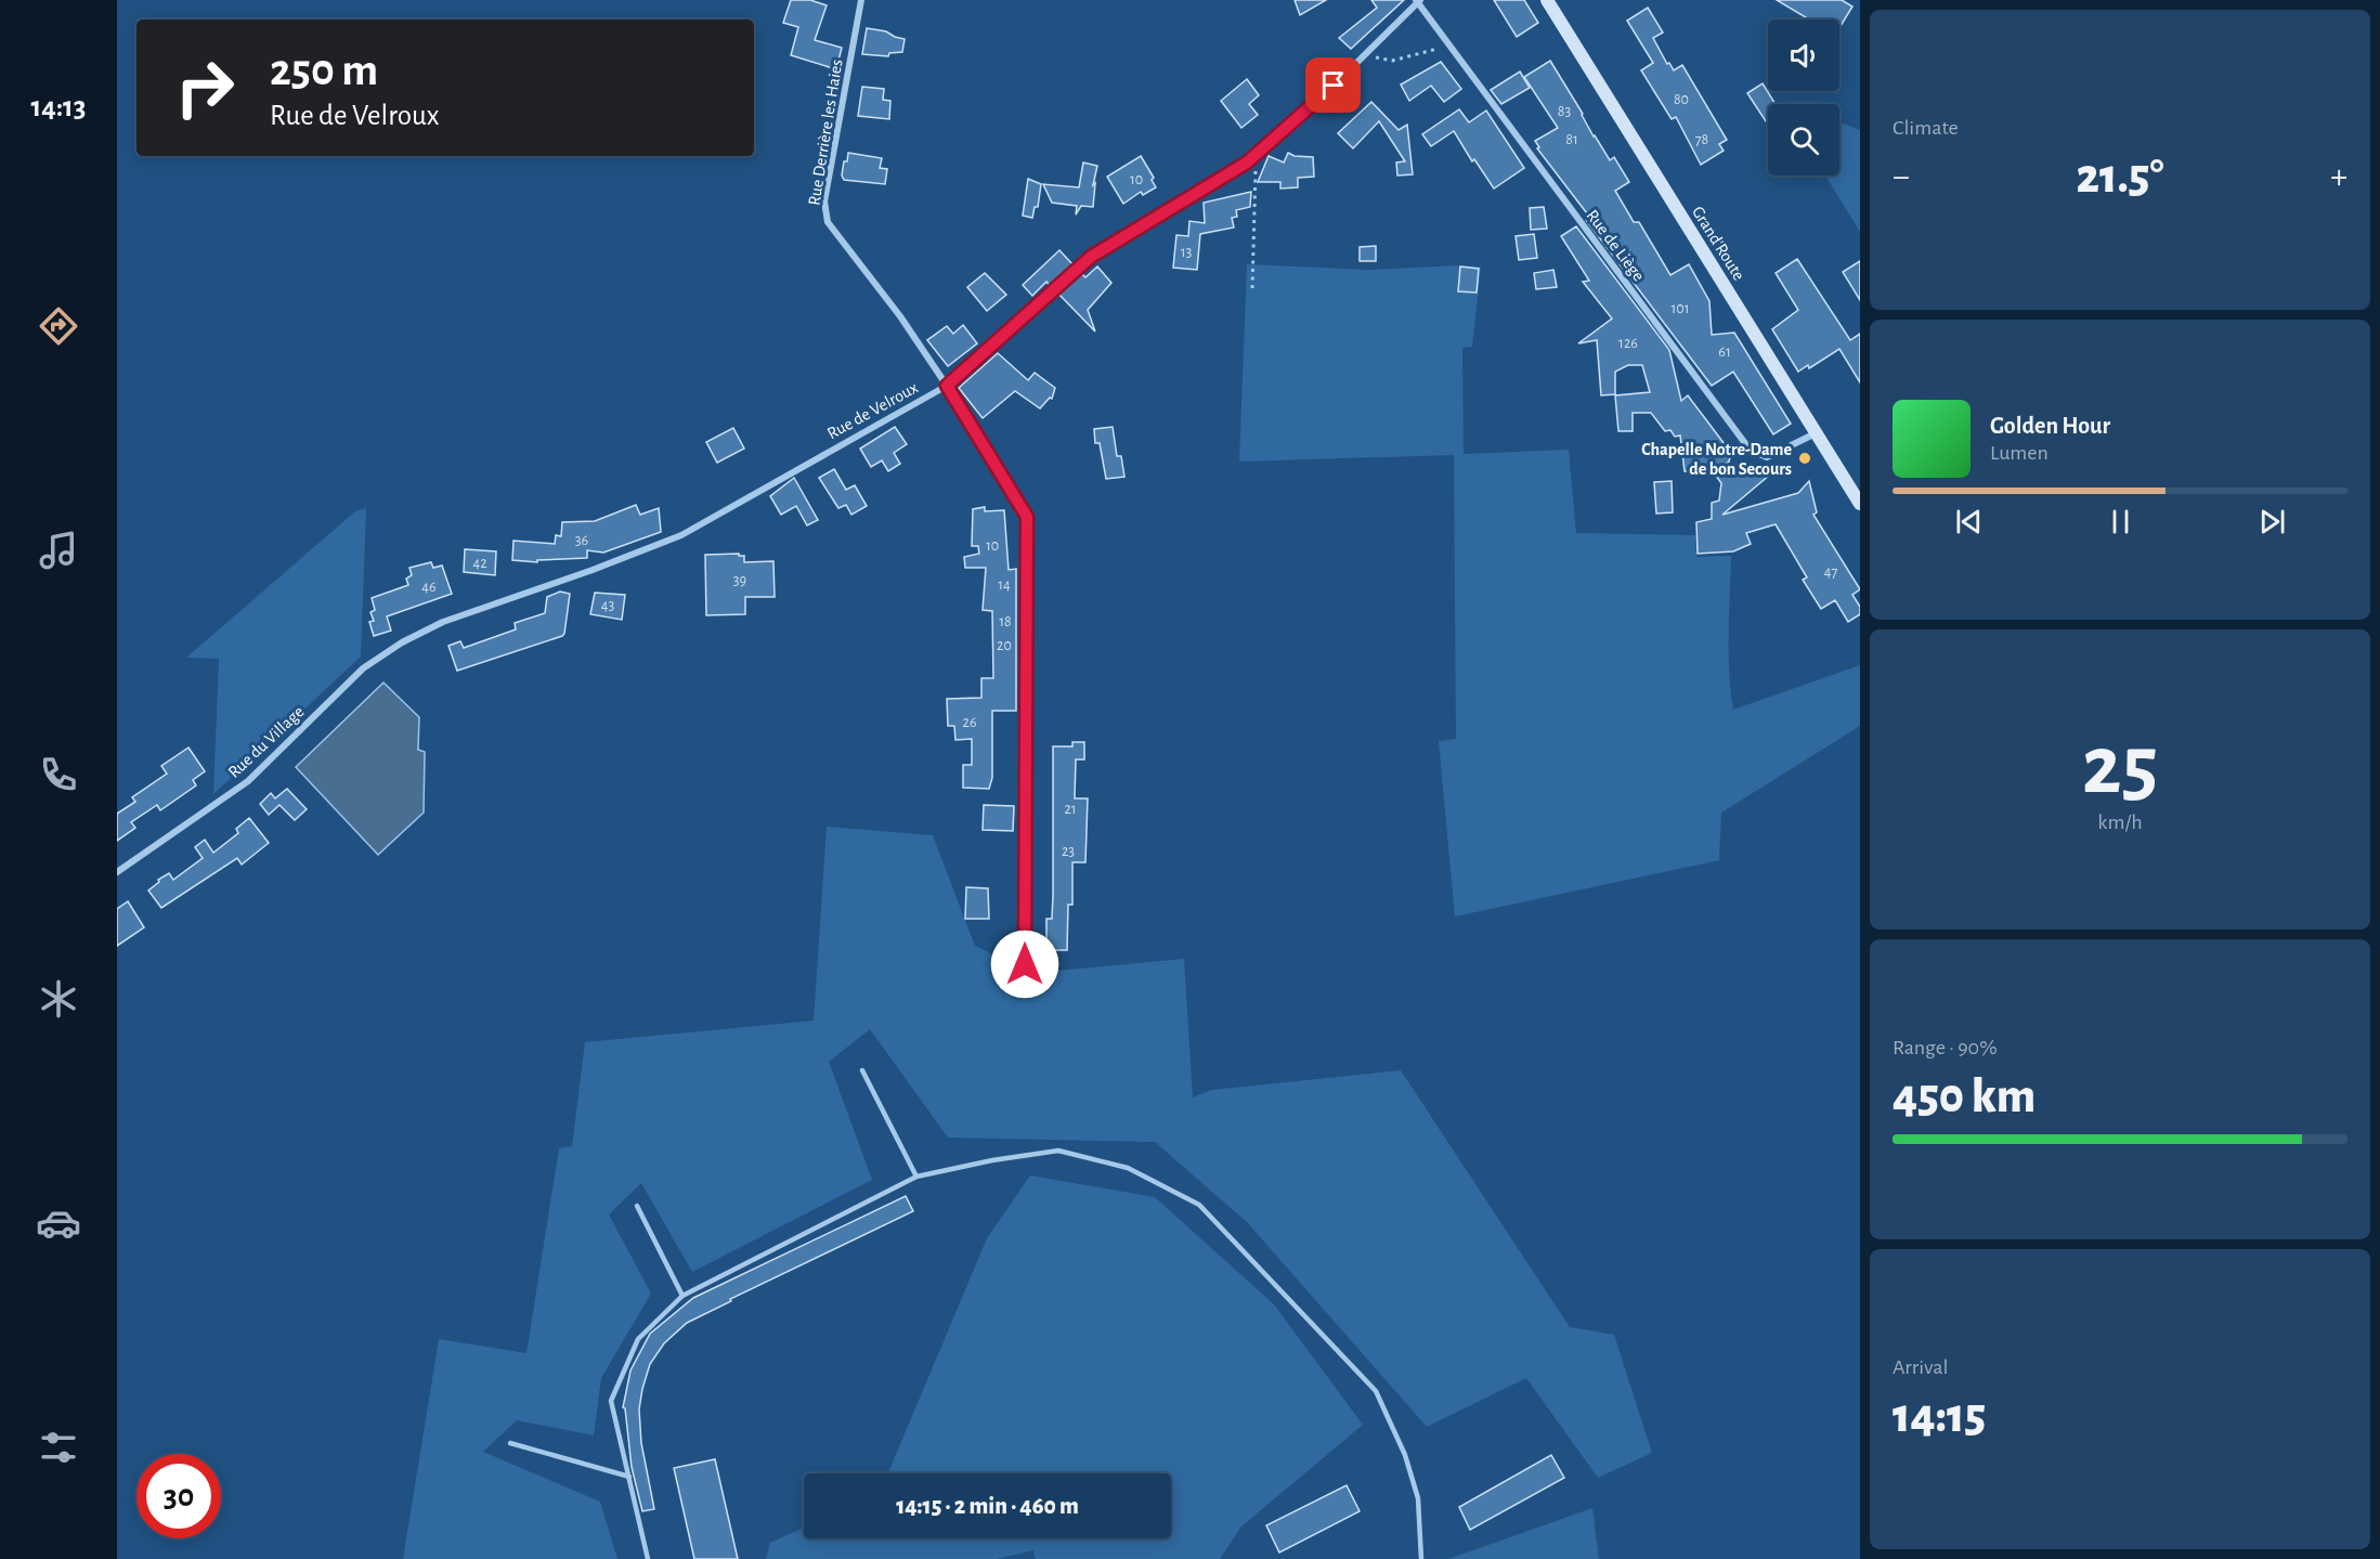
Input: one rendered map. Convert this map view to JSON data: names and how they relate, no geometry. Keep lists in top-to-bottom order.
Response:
{
  "streets": {
    "main road": ["Grand'Route"],
    "street": [
      "Rue Derrière les Haies",
      "Rue de Liège",
      "Rue de Velroux",
      "Rue du Village"
    ]
  },
  "crossings": [
    ["Rue Derrière les Haies", "Rue de Velroux"],
    ["Grand'Route", "Rue de Liège"],
    ["Rue de Liège", "Rue de Velroux"],
    ["Rue de Velroux", "Rue du Village"]
  ],
  "places": ["Chapelle Notre-Dame de bon Secours"],
  "house_numbers": [
    "80",
    "83",
    "81",
    "78",
    "10",
    "13",
    "101",
    "126",
    "61",
    "36",
    "10",
    "42",
    "47",
    "39",
    "14",
    "46",
    "43",
    "18",
    "20",
    "26",
    "21",
    "23"
  ],
  "page": {
    "tabs": "14:13",
    "tile": [
      "Climate",
      ["25", "km/h"],
      ["Range · 90%", "450 km"],
      ["Arrival", "14:15"]
    ],
    "turn": ["250 m", "Rue de Velroux"],
    "heat": ["−", "21.5°", "+"],
    "song": ["Golden Hour", "Lumen"],
    "limit": "30",
    "trip": "14:15 · 2 min · 460 m"
  }
}
